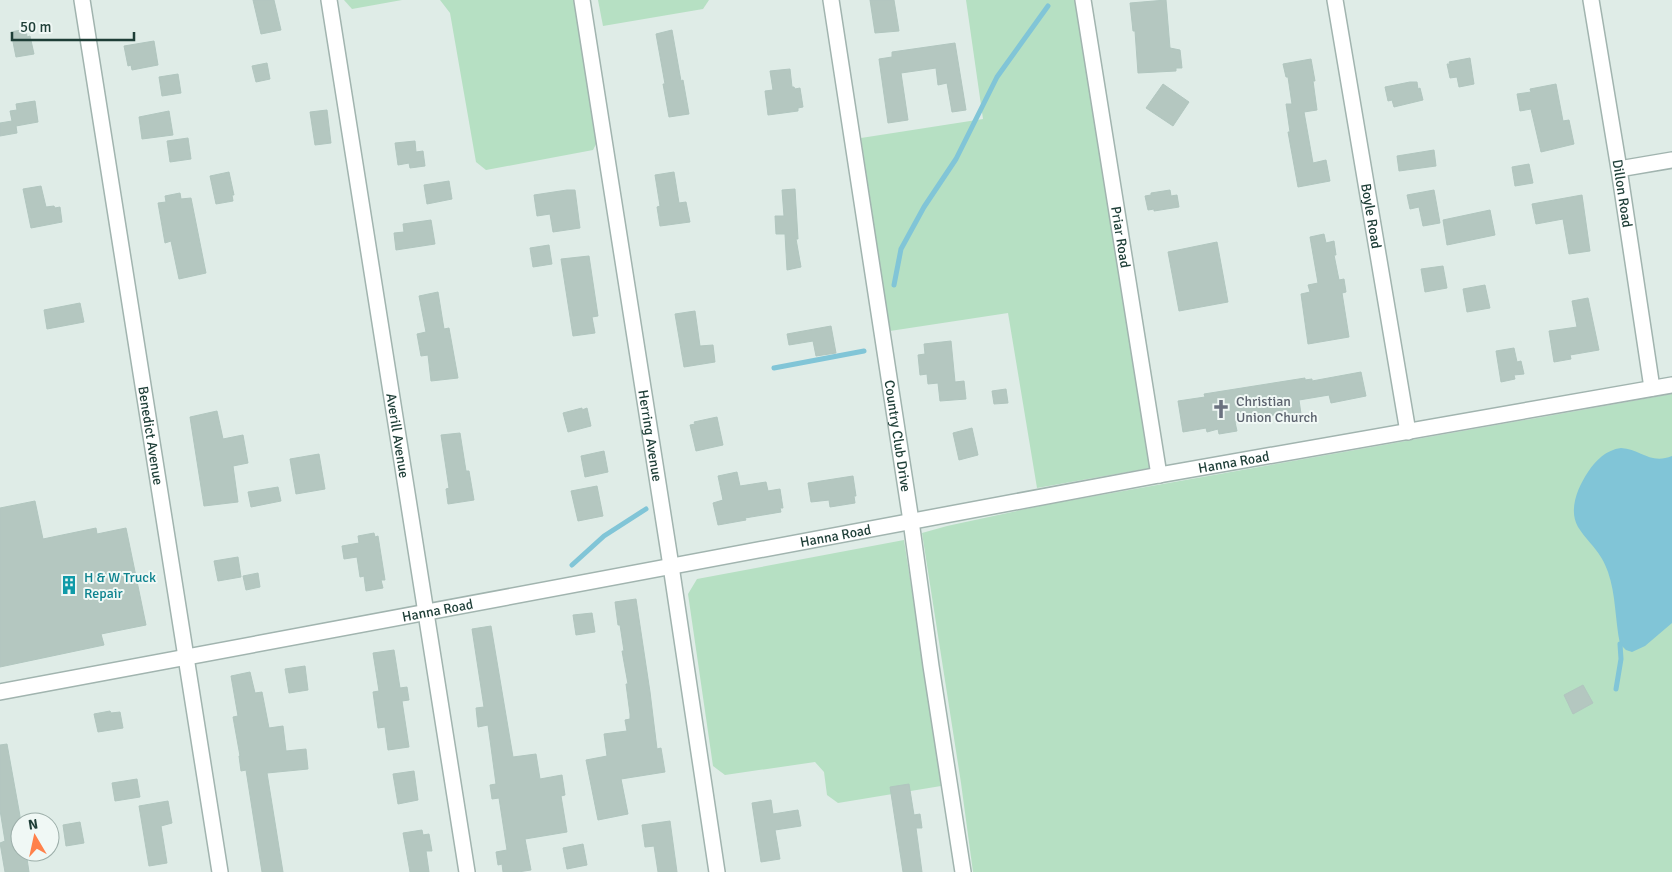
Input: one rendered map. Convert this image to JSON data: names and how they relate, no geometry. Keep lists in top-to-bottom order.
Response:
{
  "streets": {
    "street": [
      "Dillon Road",
      "Boyle Road",
      "Priar Road",
      "Benedict Avenue",
      "Averill Avenue",
      "Herring Avenue",
      "Country Club Drive",
      "Hanna Road"
    ]
  },
  "crossings": [
    ["Dillon Road", "Hanna Road"],
    ["Boyle Road", "Hanna Road"],
    ["Priar Road", "Hanna Road"],
    ["Benedict Avenue", "Hanna Road"],
    ["Averill Avenue", "Hanna Road"],
    ["Herring Avenue", "Hanna Road"],
    ["Country Club Drive", "Hanna Road"]
  ],
  "places": {
    "church": ["Christian Union Church"],
    "building": ["H & W Truck Repair"]
  },
  "scale_bar": "50 m",
  "north": "top"
}
